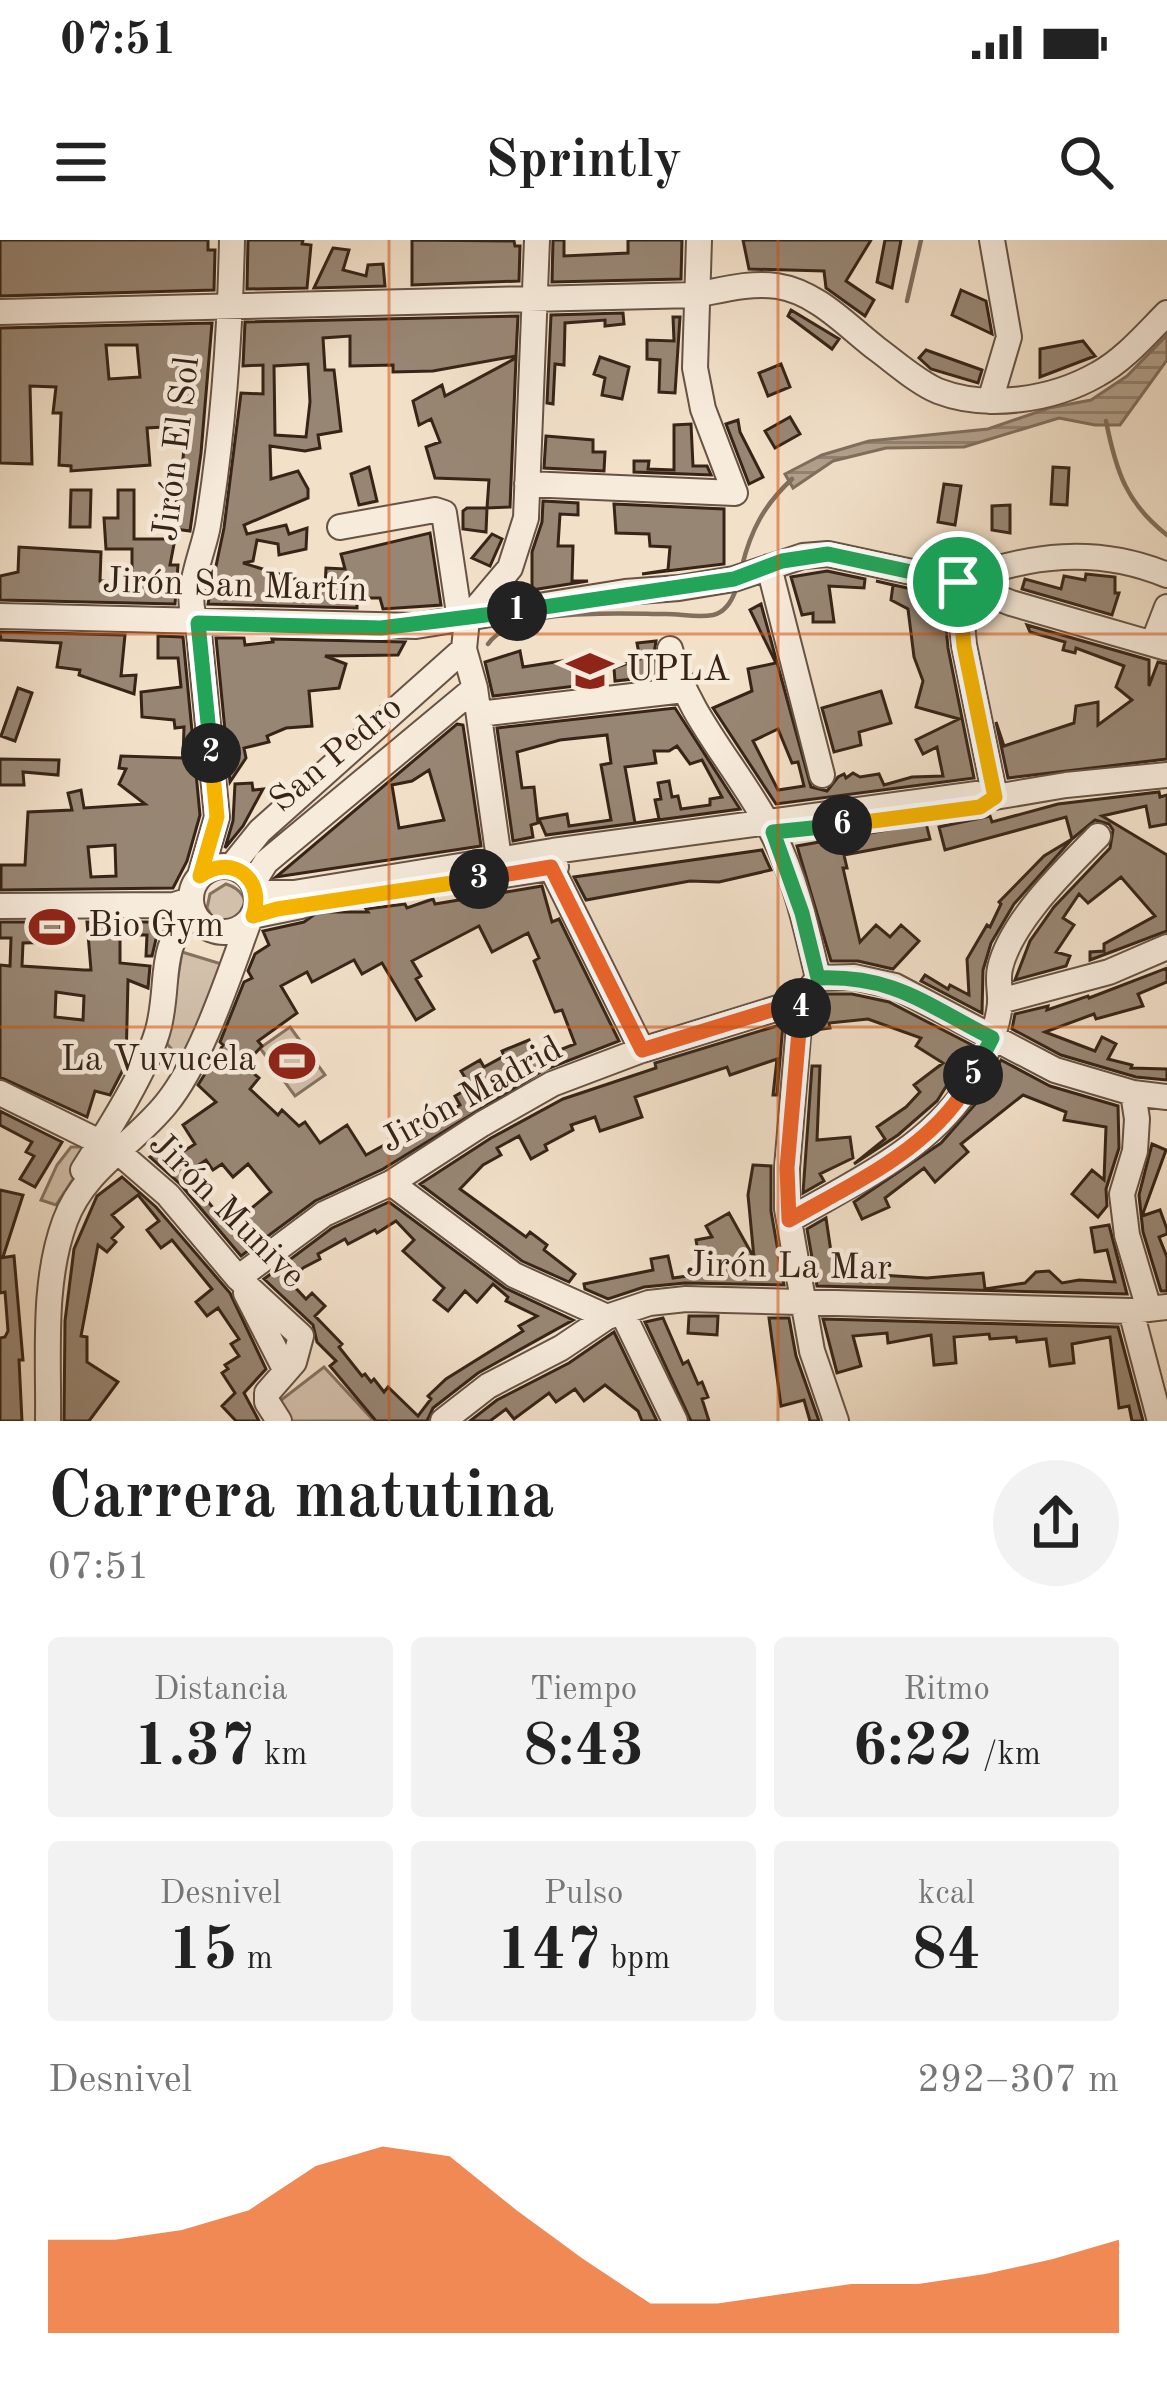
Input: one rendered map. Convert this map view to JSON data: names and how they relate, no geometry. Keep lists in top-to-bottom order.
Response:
{
  "streets": {
    "street": [
      "Jirón El Sol",
      "Jirón San Martín",
      "San Pedro",
      "Jirón Madrid",
      "Jirón Munive",
      "Jirón La Mar"
    ]
  },
  "crossings": [
    ["Jirón El Sol", "Jirón San Martín"],
    ["Jirón El Sol", "San Pedro"],
    ["Jirón El Sol", "Jirón Munive"],
    ["Jirón Madrid", "Jirón Munive"]
  ],
  "places": {
    "school or university": ["UPLA"],
    "sports": ["Bio Gym", "La Vuvucela"]
  },
  "page": {
    "status": "07:51",
    "header": "Sprintly",
    "pins": [
      "1",
      "2",
      "6",
      "3",
      "4",
      "5"
    ],
    "heading": ["Carrera matutina", "07:51"],
    "stats": [
      ["Distancia", "1.37 km"],
      ["Tiempo", "8:43"],
      ["Ritmo", "6:22 /km"],
      ["Desnivel", "15 m"],
      ["Pulso", "147 bpm"],
      ["kcal", "84"]
    ],
    "chart": ["Desnivel", "292–307 m"]
  }
}
